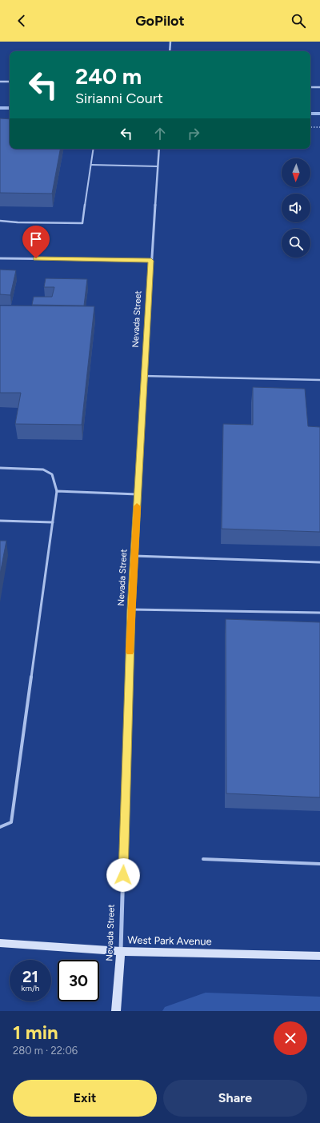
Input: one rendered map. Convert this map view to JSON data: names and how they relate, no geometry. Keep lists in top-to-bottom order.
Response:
{
  "streets": {
    "street": ["Nevada Street", "West Park Avenue"]
  },
  "crossings": [
    ["Nevada Street", "West Park Avenue"]
  ],
  "north": "bottom",
  "page": {
    "header": "GoPilot",
    "turn": ["240 m", "Sirianni Court"],
    "speed": "21 km/h",
    "limit": "30",
    "heading": ["1 min", "280 m · 22:06"],
    "buttons": ["Exit", "Share"]
  }
}
